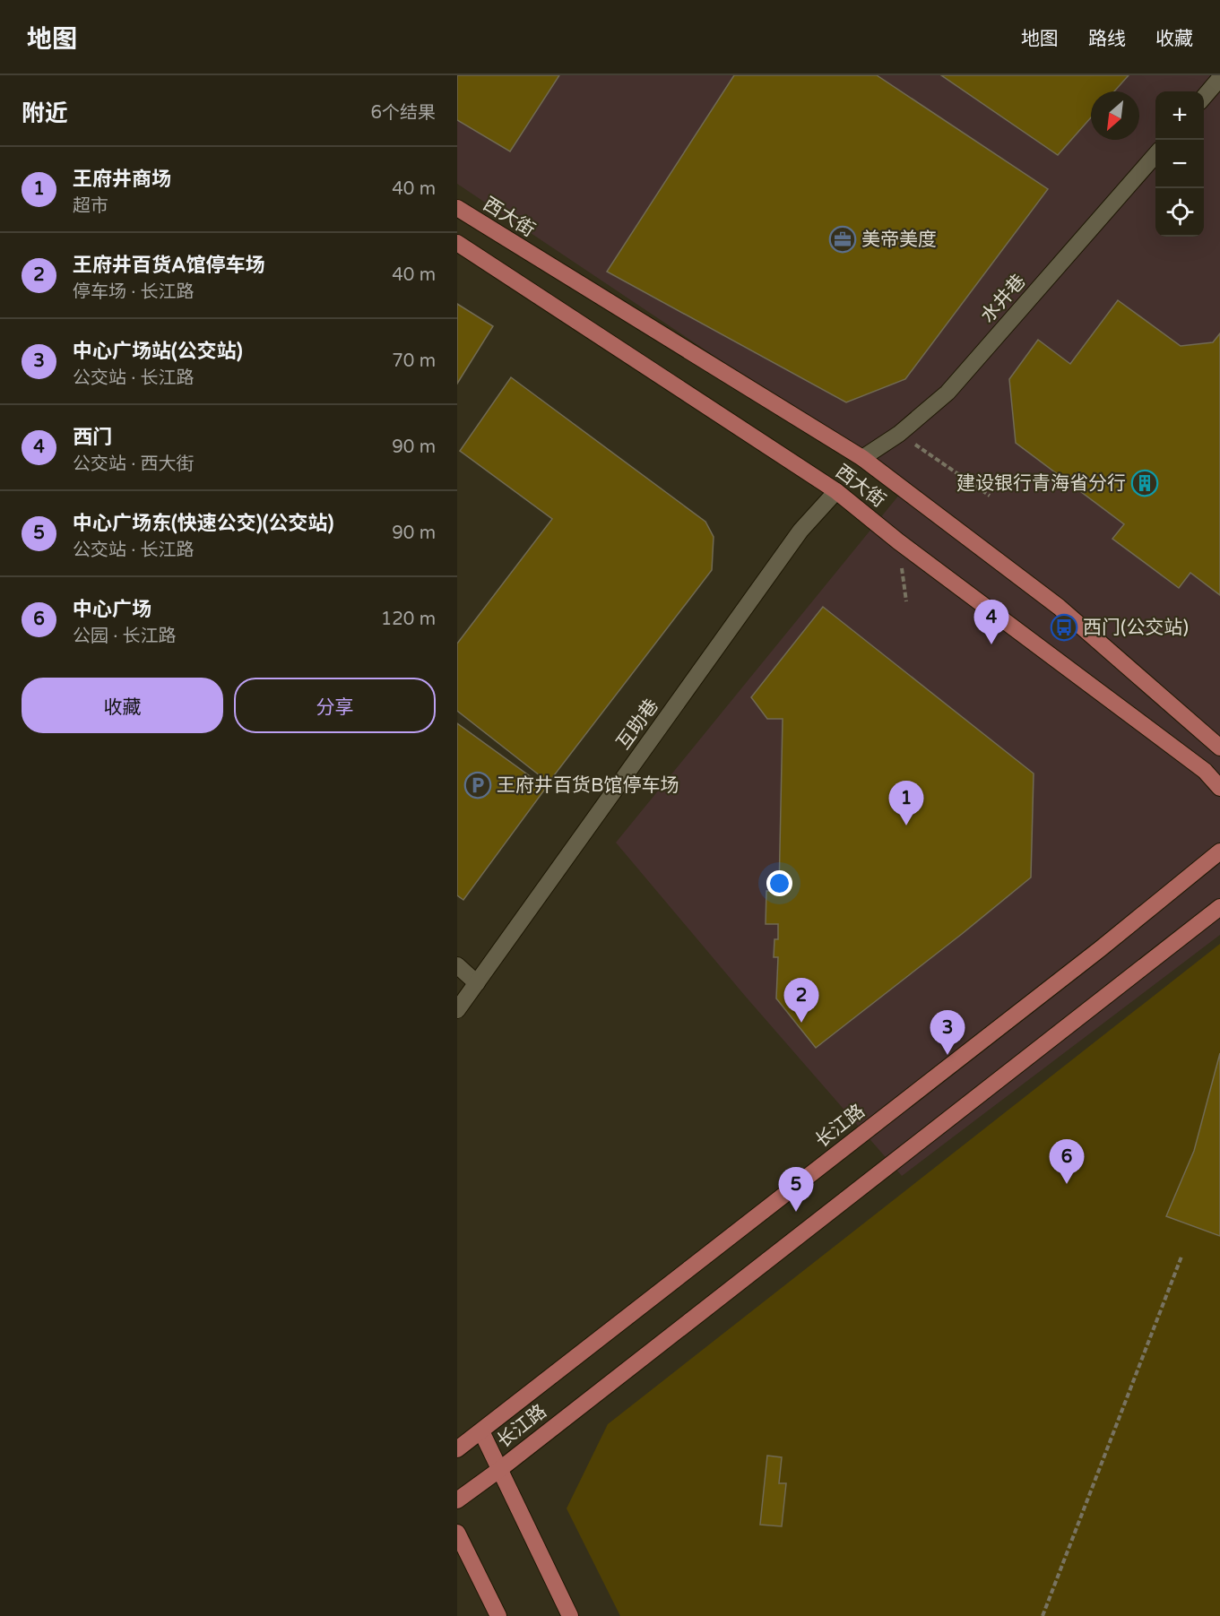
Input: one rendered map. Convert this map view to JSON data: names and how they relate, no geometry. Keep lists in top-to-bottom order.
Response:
{
  "streets": {
    "main road": ["西大街", "长江路"],
    "street": ["水井巷", "互助巷"]
  },
  "crossings": [
    ["西大街", "水井巷"],
    ["西大街", "互助巷"]
  ],
  "places": {
    "office": ["美帝美度"],
    "building": ["建设银行青海省分行"],
    "bus stop": ["西门(公交站)"],
    "parking": ["王府井百货B馆停车场"]
  },
  "north": "bottom left",
  "page": {
    "header": "地图",
    "nav": ["地图", "路线", "收藏"],
    "heading": ["附近", "6个结果"],
    "map_buttons": ["+", "−"],
    "list": [
      {
        "mark": "1",
        "name": "王府井商场",
        "note": "超市",
        "value": "40 m"
      },
      {
        "mark": "2",
        "name": "王府井百货A馆停车场",
        "note": "停车场 · 长江路",
        "value": "40 m"
      },
      {
        "mark": "3",
        "name": "中心广场站(公交站)",
        "note": "公交站 · 长江路",
        "value": "70 m"
      },
      {
        "mark": "4",
        "name": "西门",
        "note": "公交站 · 西大街",
        "value": "90 m"
      },
      {
        "mark": "5",
        "name": "中心广场东(快速公交)(公交站)",
        "note": "公交站 · 长江路",
        "value": "90 m"
      },
      {
        "mark": "6",
        "name": "中心广场",
        "note": "公园 · 长江路",
        "value": "120 m"
      }
    ],
    "pins": [
      "4",
      "1",
      "2",
      "3",
      "6",
      "5"
    ],
    "buttons": ["收藏", "分享"]
  }
}
